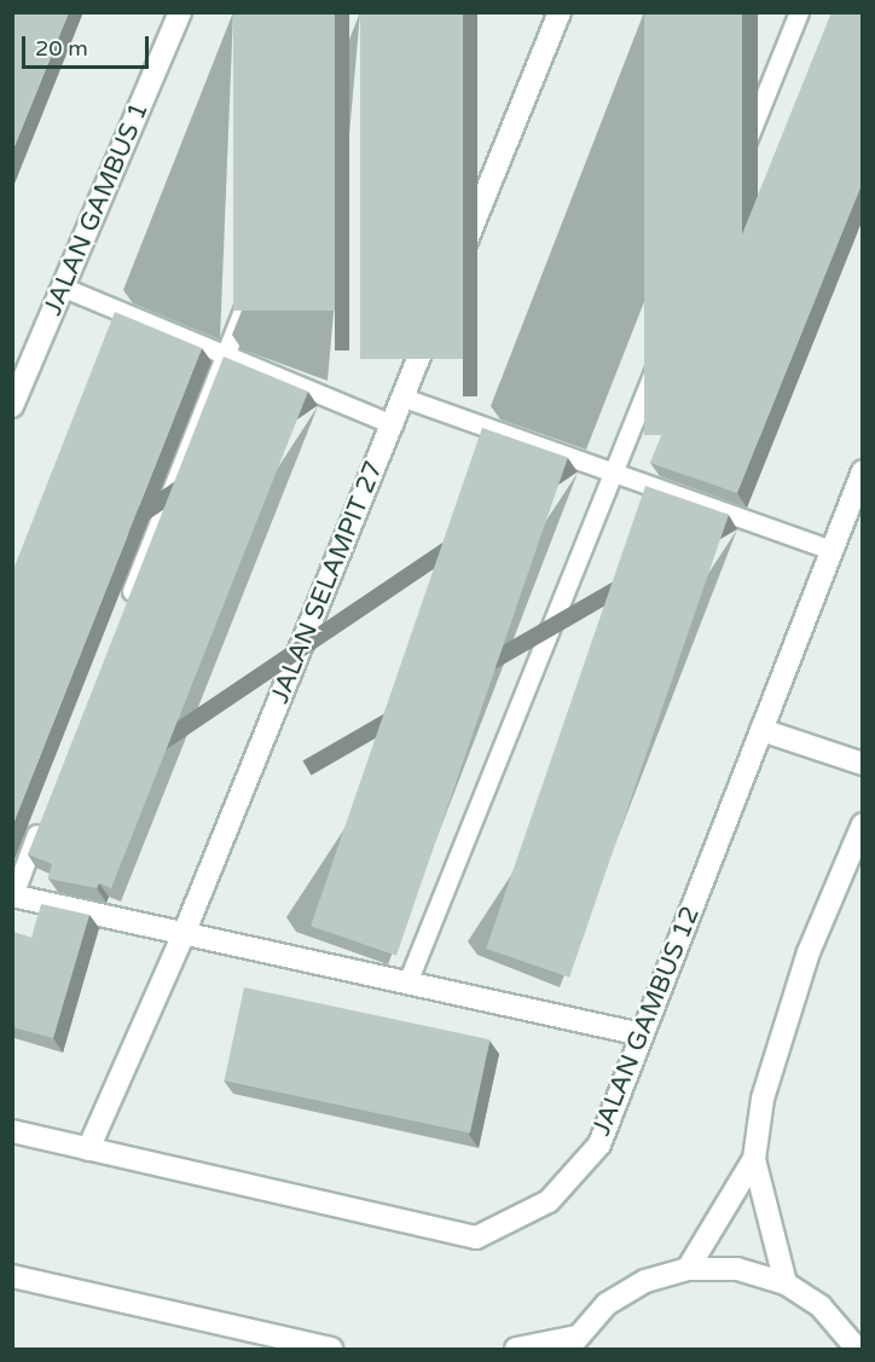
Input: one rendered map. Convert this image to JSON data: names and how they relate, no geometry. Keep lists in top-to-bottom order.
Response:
{
  "streets": {
    "street": ["JALAN GAMBUS 1", "JALAN SELAMPIT 27", "JALAN GAMBUS 12"]
  },
  "crossings": [
    ["JALAN SELAMPIT 27", "JALAN GAMBUS 12"]
  ],
  "scale_bar": "20 m"
}
